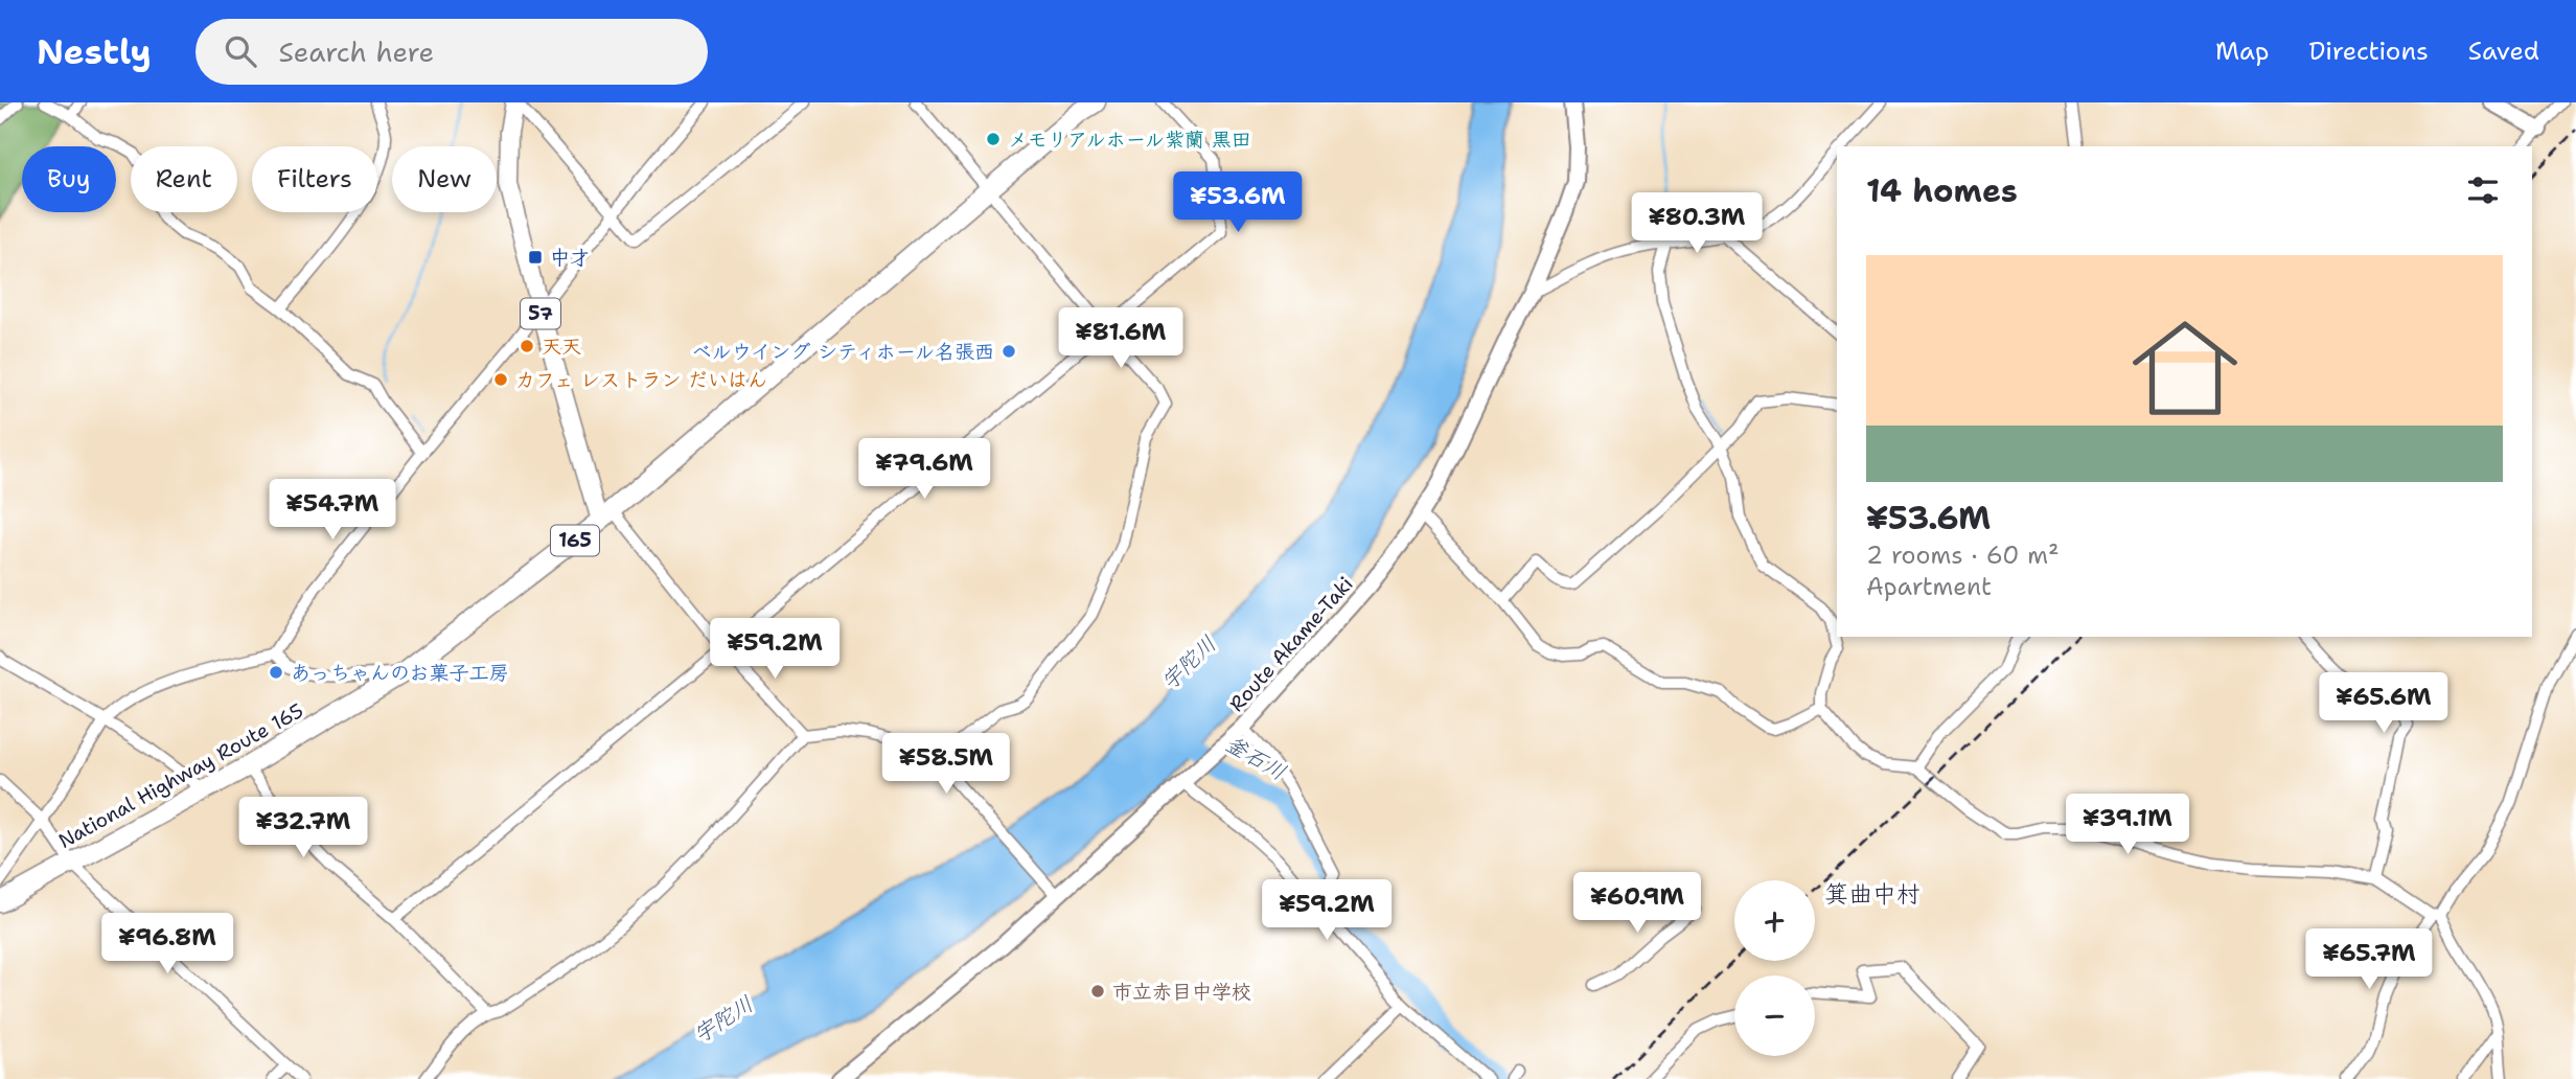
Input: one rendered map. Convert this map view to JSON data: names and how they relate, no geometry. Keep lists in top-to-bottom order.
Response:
{
  "streets": {
    "highway": ["165", "National Highway Route 165"],
    "main road": ["57", "Route Akame-Taki"]
  },
  "crossings": [
    ["57", "National Highway Route 165"]
  ],
  "districts": ["箕曲中村"],
  "water": ["宇陀川", "釜石川"],
  "places": {
    "other": [
      "メモリアルホール紫蘭 黒田",
      "天天",
      "ベルウイング シティホール名張西",
      "カフェ レストラン だいはん",
      "あっちゃんのお菓子工房",
      "市立赤目中学校"
    ],
    "transit": ["中才"]
  },
  "page": {
    "header": "Nestly",
    "search": "Search here",
    "nav": ["Map", "Directions", "Saved"],
    "chip": [
      "Buy",
      "Rent",
      "Filters",
      "New"
    ],
    "heading": "14 homes",
    "price": [
      "¥53.6M",
      "¥80.3M",
      "¥81.6M",
      "¥79.6M",
      "¥54.7M",
      "¥59.2M",
      "¥65.6M",
      "¥58.5M",
      "¥39.1M",
      "¥32.7M",
      "¥60.9M",
      "¥59.2M",
      "¥96.8M",
      "¥65.7M"
    ],
    "list": [
      {
        "name": "¥53.6M",
        "note": "2 rooms · 60 m² · Apartment"
      }
    ],
    "map_buttons": ["+", "−"]
  }
}
